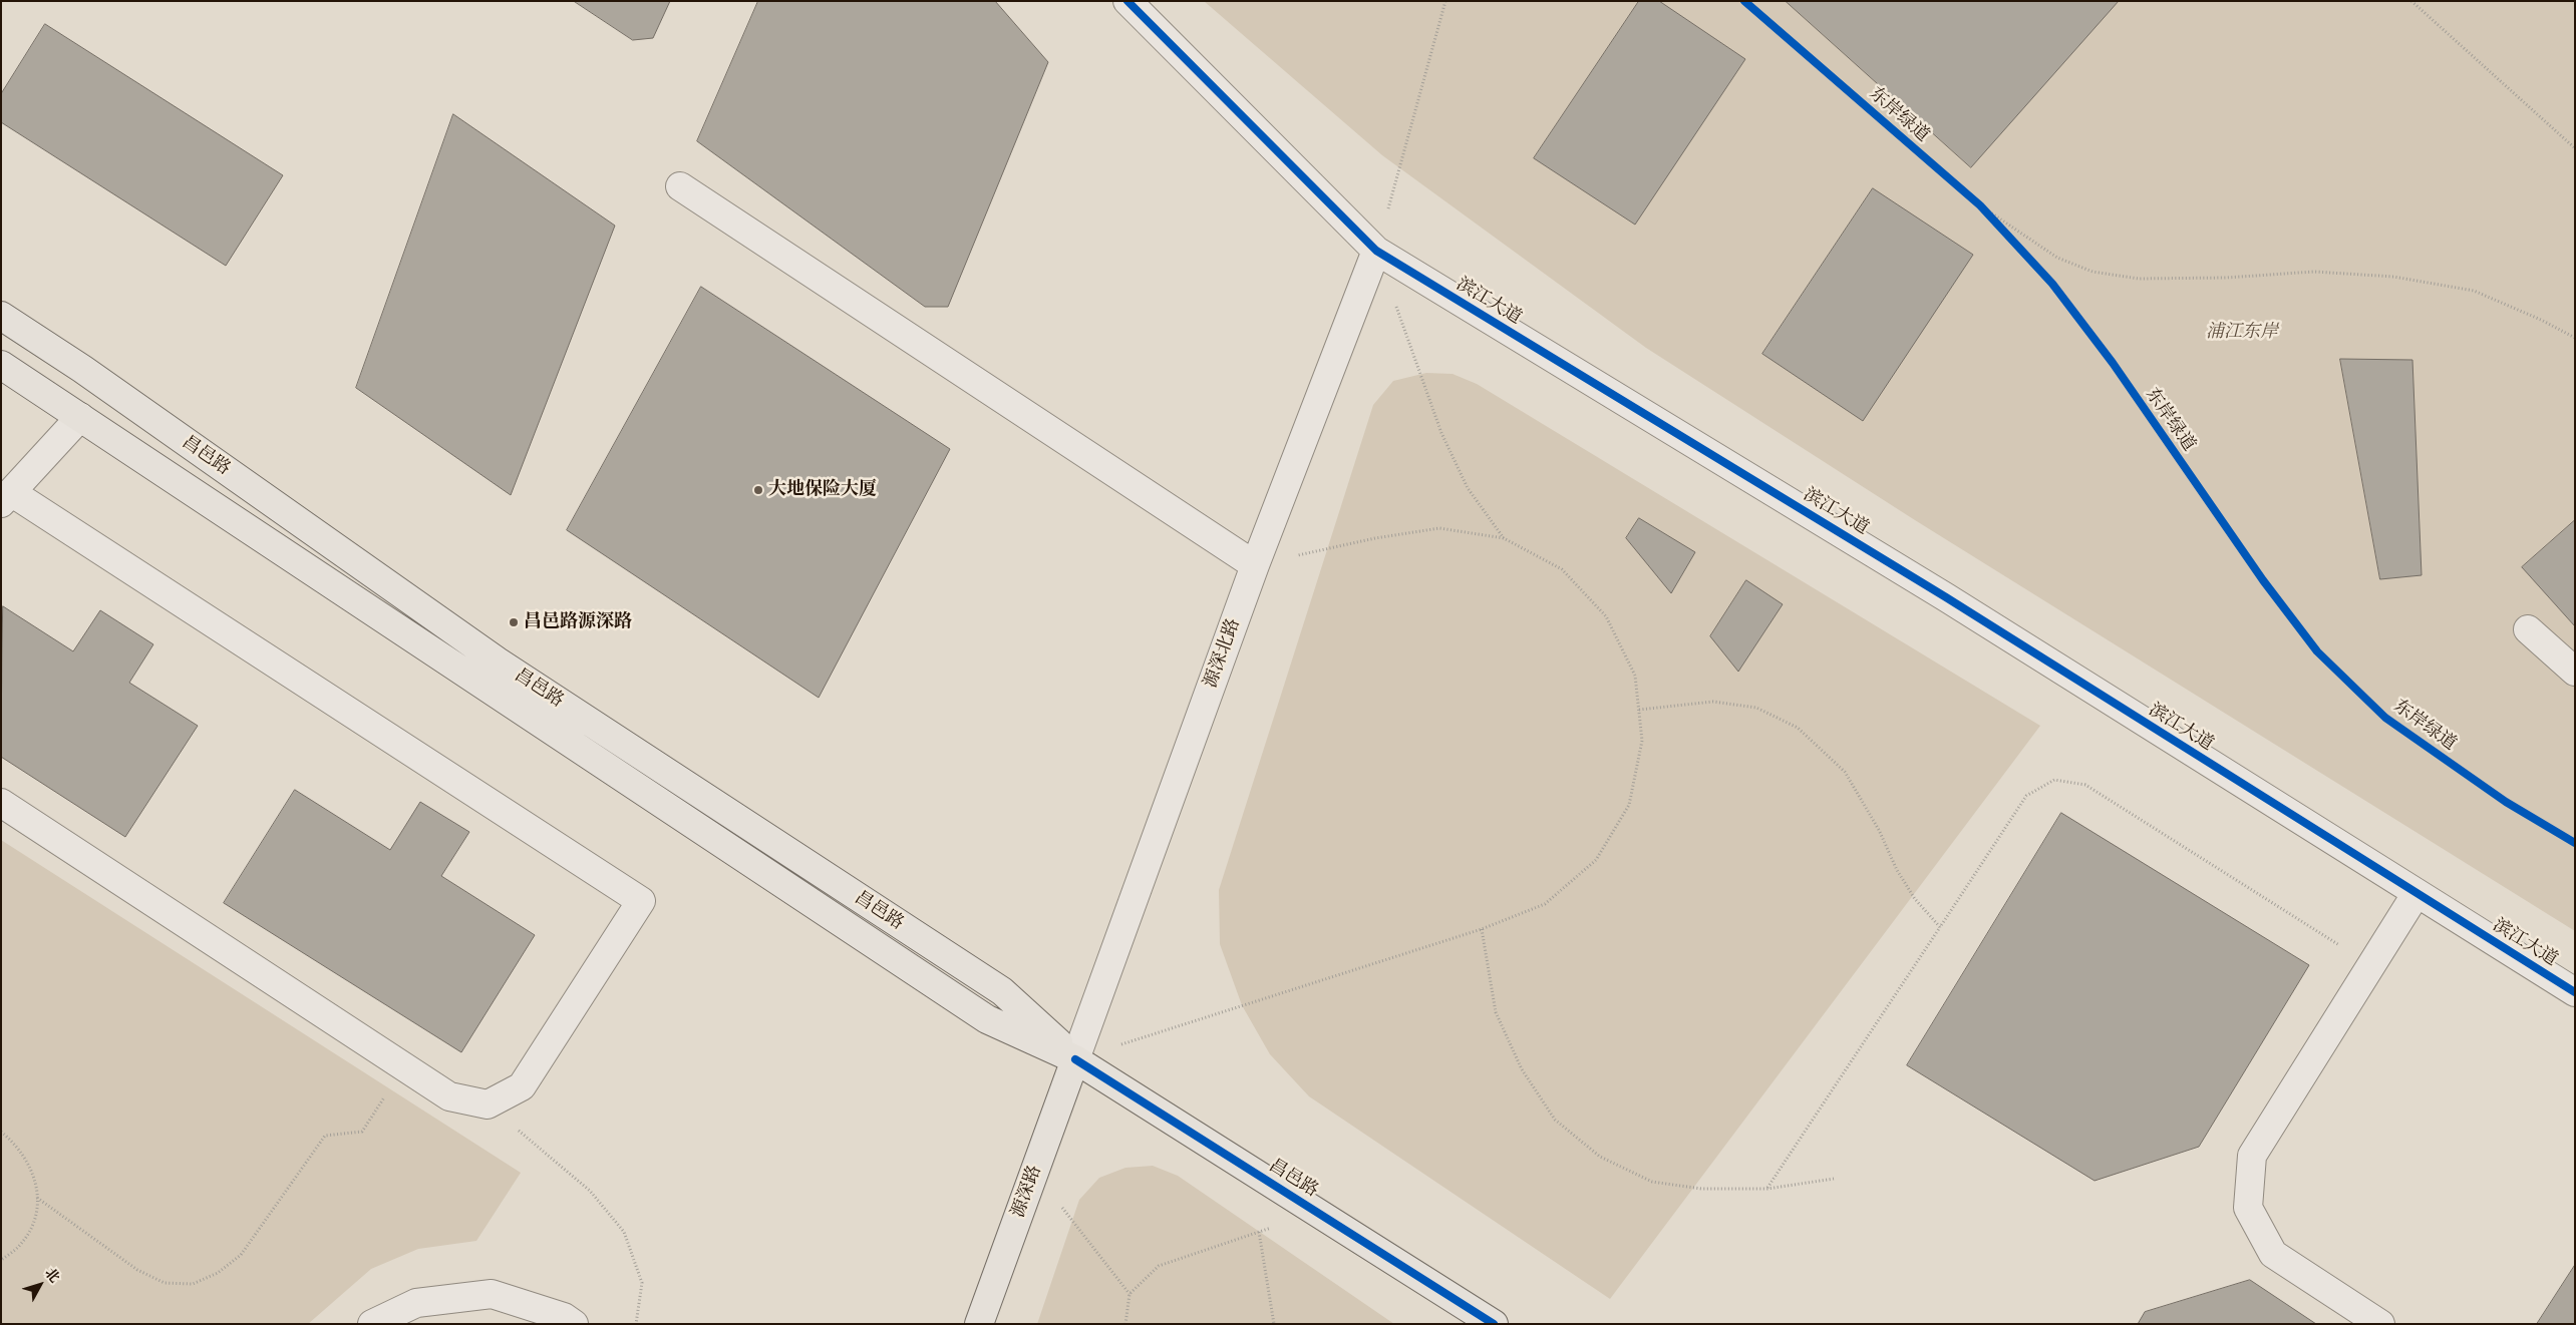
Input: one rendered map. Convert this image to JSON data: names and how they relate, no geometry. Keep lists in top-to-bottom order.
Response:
{
  "streets": {
    "main road": ["昌邑路", "源深路"],
    "street": ["滨江大道", "源深北路"],
    "cycle path": ["东岸绿道"]
  },
  "crossings": [
    ["滨江大道", "源深北路"],
    ["昌邑路", "源深北路"],
    ["昌邑路", "源深路"],
    ["源深北路", "源深路"]
  ],
  "parks": ["浦江东岸"],
  "places": ["大地保险大厦", "昌邑路源深路"],
  "north": "top right"
}
